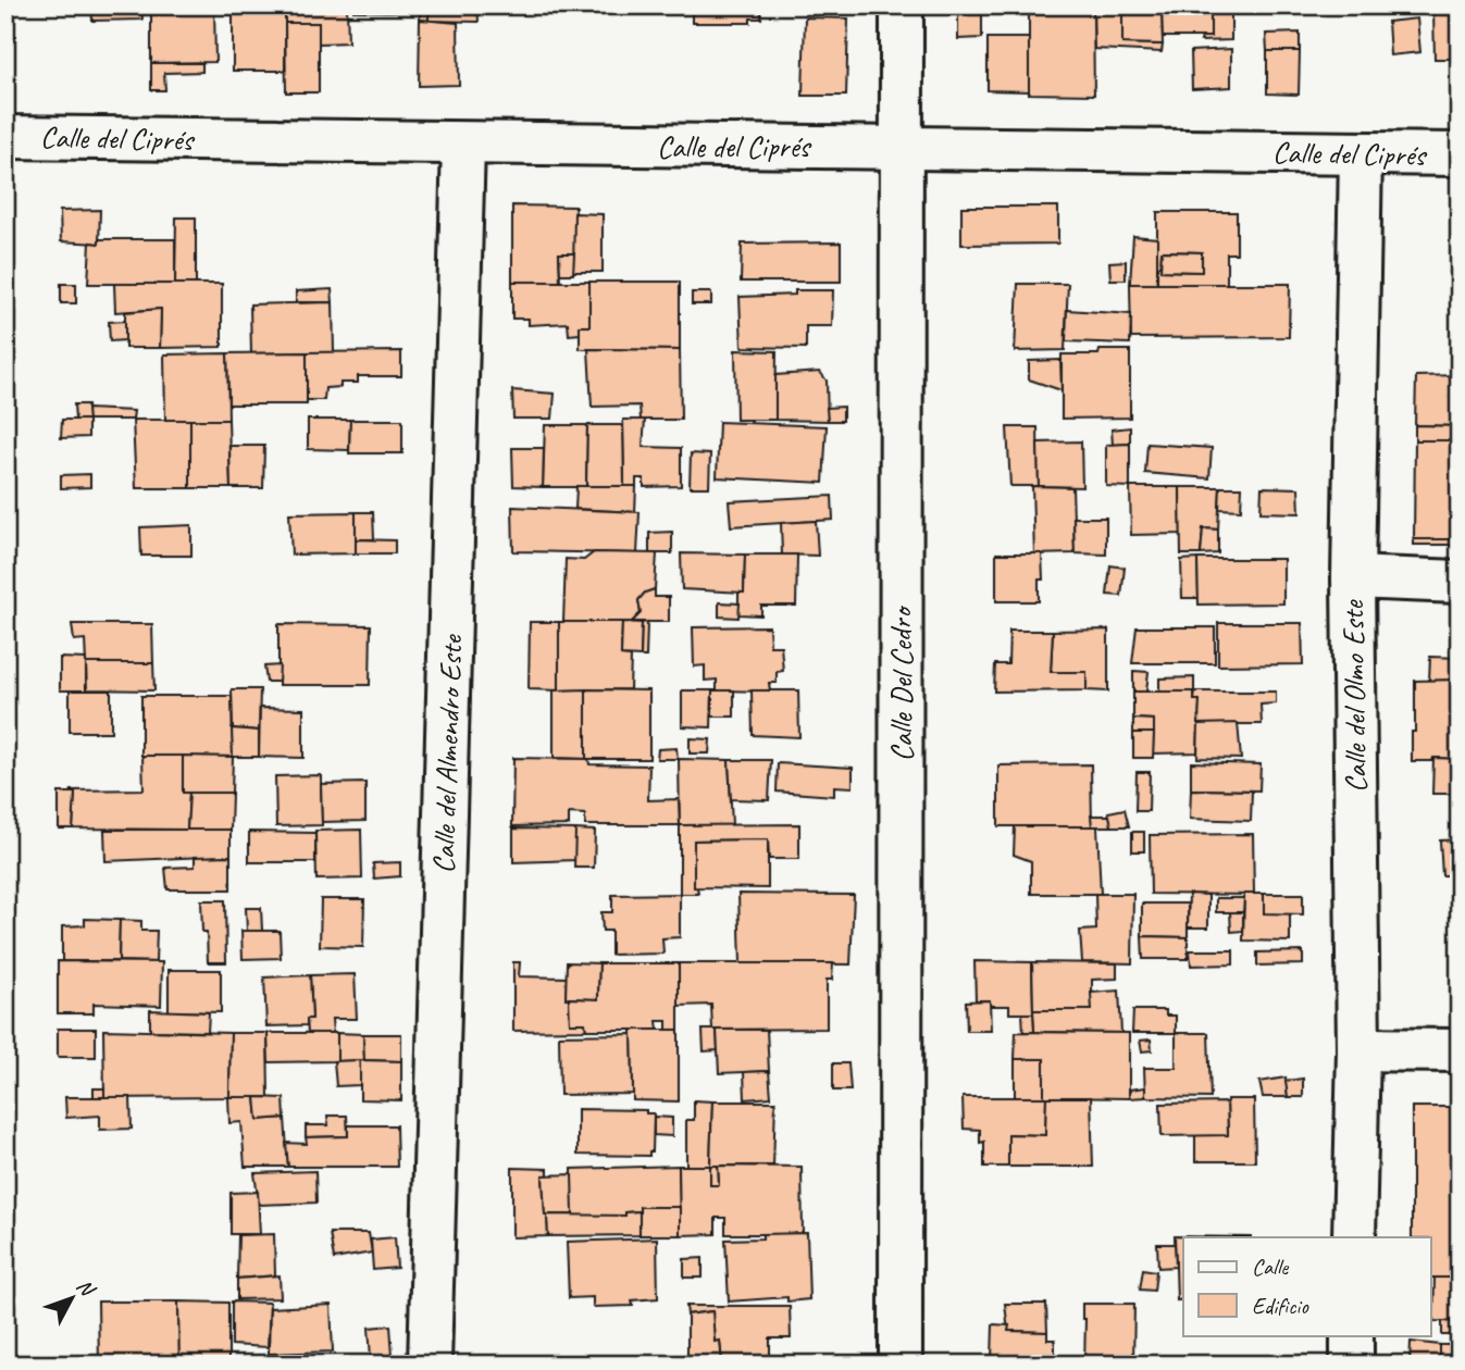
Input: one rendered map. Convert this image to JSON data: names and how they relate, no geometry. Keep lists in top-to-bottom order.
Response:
{
  "streets": {
    "street": [
      "Calle del Ciprés",
      "Calle Del Cedro",
      "Calle del Olmo Este",
      "Calle del Almendro Este"
    ]
  },
  "crossings": [
    ["Calle del Ciprés", "Calle Del Cedro"],
    ["Calle del Ciprés", "Calle del Olmo Este"],
    ["Calle del Ciprés", "Calle del Almendro Este"]
  ],
  "legend": ["Calle", "Edificio"],
  "north": "top right"
}
